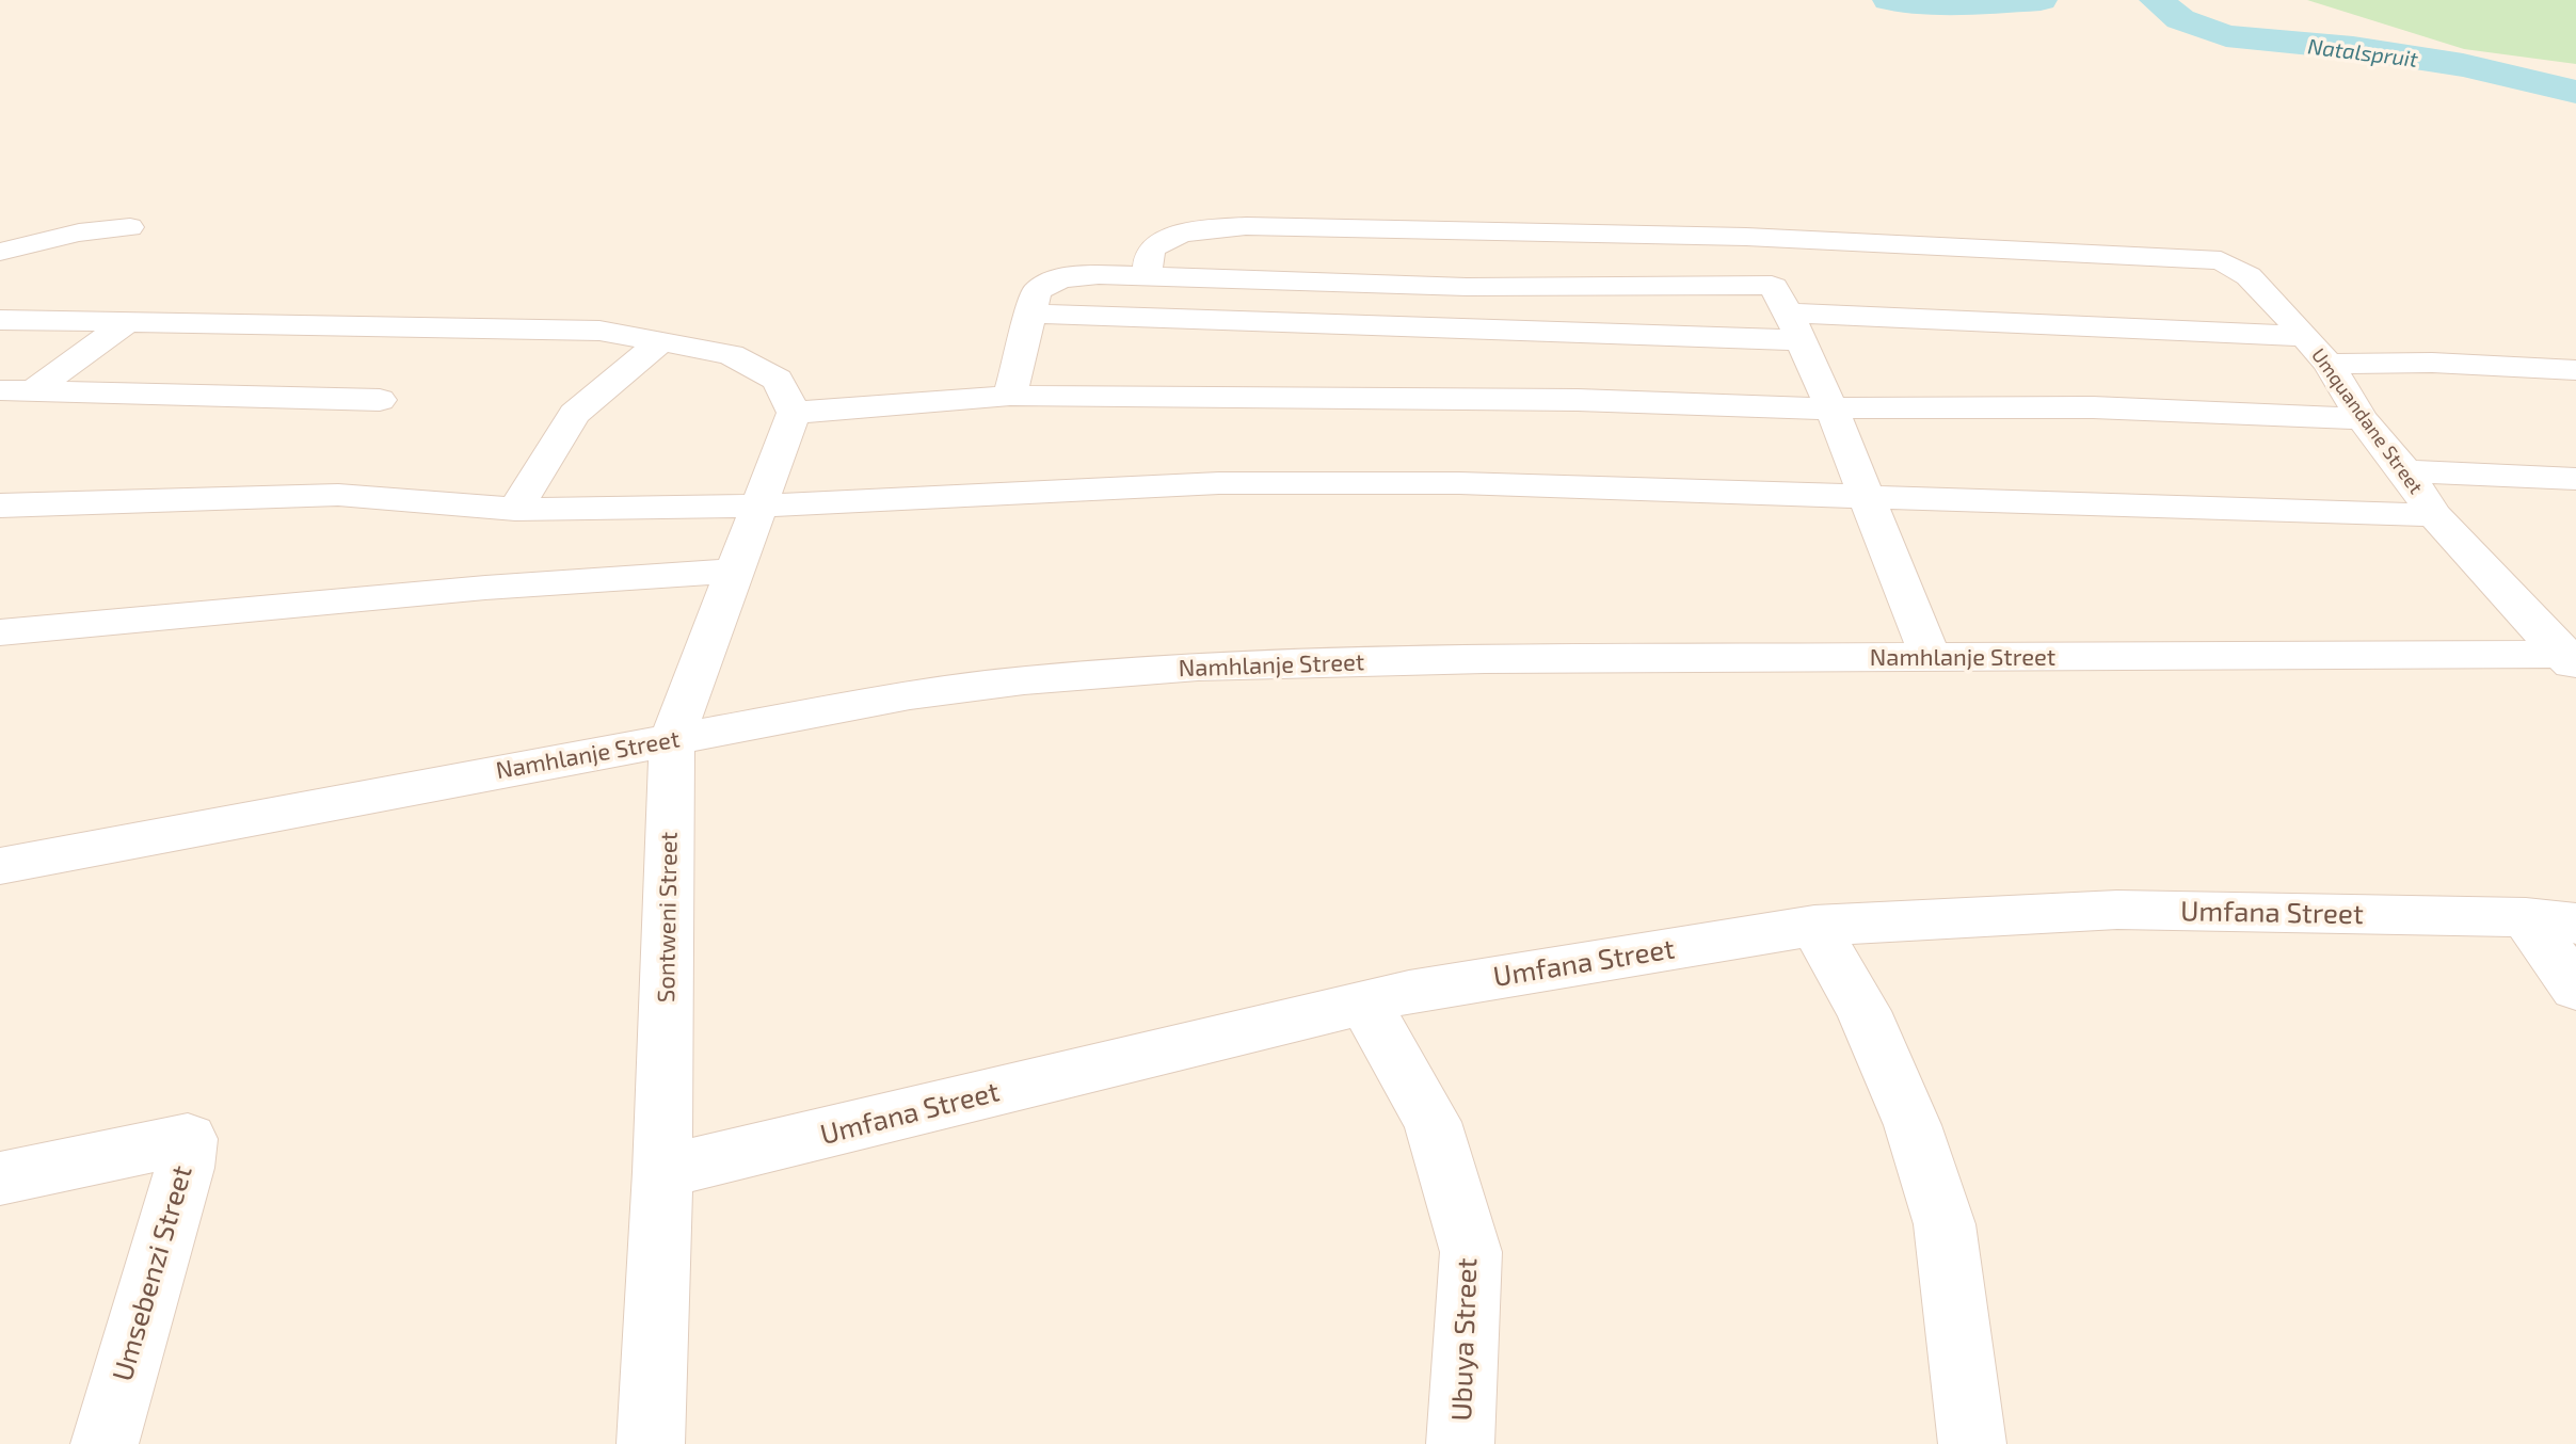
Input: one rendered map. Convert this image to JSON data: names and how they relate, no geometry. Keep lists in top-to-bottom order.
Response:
{
  "streets": {
    "street": [
      "Umquandane Street",
      "Namhlanje Street",
      "Umfana Street",
      "Sontweni Street",
      "Umsebenzi Street",
      "Ubuya Street"
    ]
  },
  "crossings": [
    ["Umquandane Street", "Namhlanje Street"],
    ["Namhlanje Street", "Sontweni Street"],
    ["Umfana Street", "Sontweni Street"],
    ["Umfana Street", "Ubuya Street"]
  ],
  "water": ["Natalspruit"]
}
